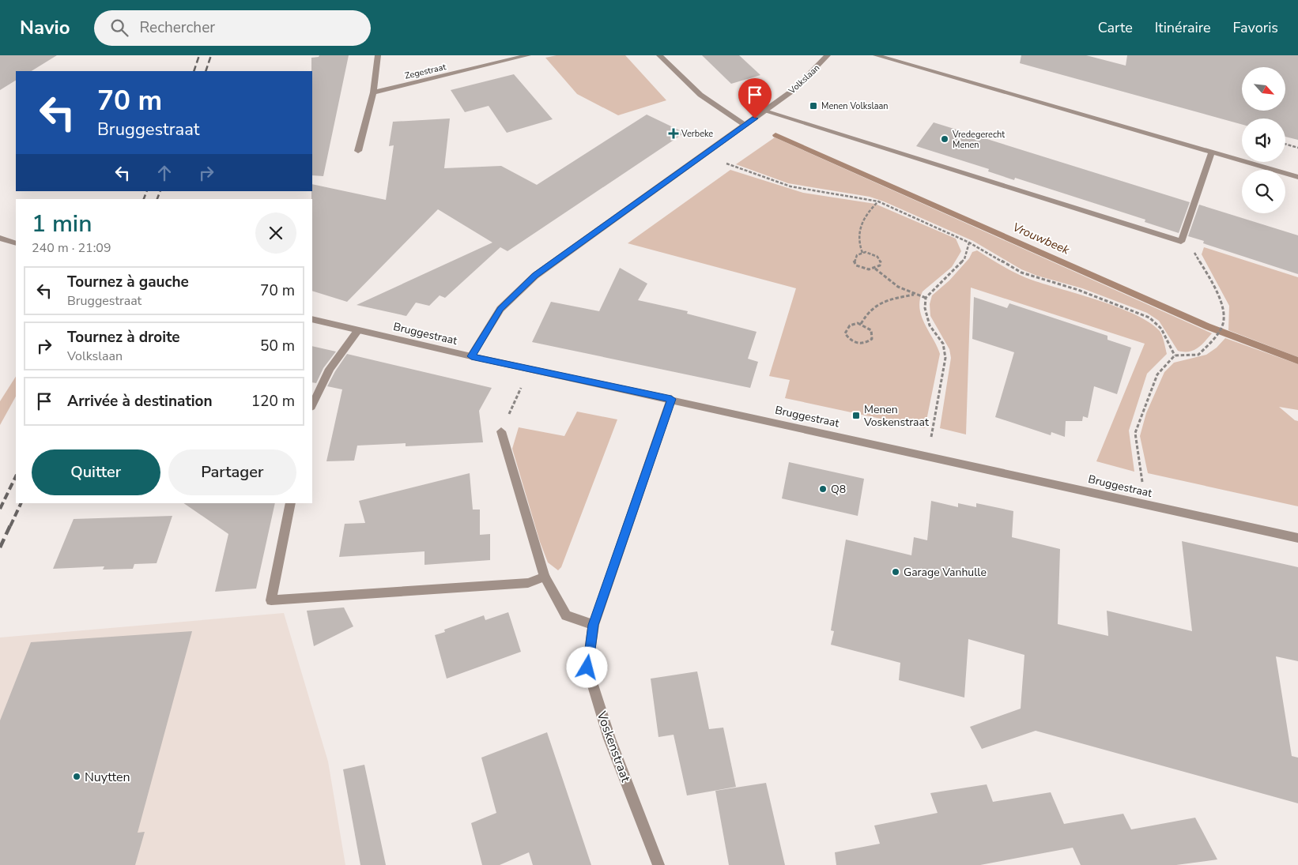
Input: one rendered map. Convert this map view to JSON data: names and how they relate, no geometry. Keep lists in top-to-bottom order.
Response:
{
  "streets": {
    "street": [
      "Zegestraat",
      "Volkslaan",
      "Bruggestraat",
      "Voskenstraat"
    ]
  },
  "crossings": [
    ["Volkslaan", "Bruggestraat"],
    ["Bruggestraat", "Voskenstraat"]
  ],
  "water": ["Vrouwbeek"],
  "places": {
    "transit": ["Menen Volkslaan", "Menen Voskenstraat"],
    "health": ["Verbeke"],
    "other": [
      "Vredegerecht Menen",
      "Q8",
      "Garage Vanhulle",
      "Nuytten"
    ]
  },
  "north": "bottom right",
  "page": {
    "header": "Navio",
    "search": "Rechercher",
    "nav": ["Carte", "Itinéraire", "Favoris"],
    "turn": ["70 m", "Bruggestraat"],
    "heading": ["1 min", "240 m · 21:09"],
    "list": [
      {
        "name": "Tournez à gauche",
        "note": "Bruggestraat",
        "value": "70 m"
      },
      {
        "name": "Tournez à droite",
        "note": "Volkslaan",
        "value": "50 m"
      },
      {
        "name": "Arrivée à destination",
        "value": "120 m"
      }
    ],
    "buttons": ["Quitter", "Partager"]
  }
}
